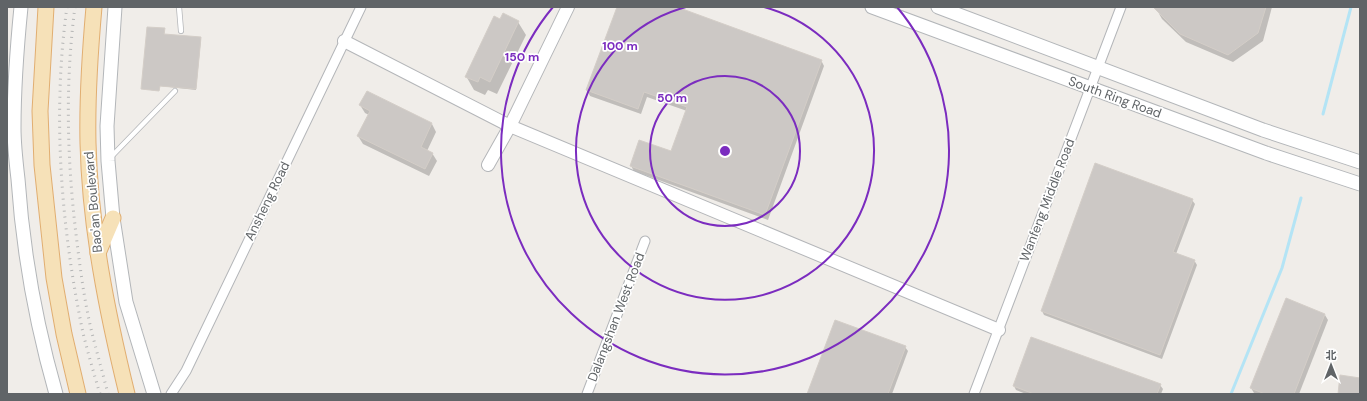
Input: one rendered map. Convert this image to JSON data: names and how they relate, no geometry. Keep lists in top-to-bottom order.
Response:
{
  "streets": {
    "main road": ["South Ring Road", "Bao'an Boulevard"],
    "street": ["Wanfeng Middle Road", "Ansheng Road", "Dalangshan West Road"]
  },
  "crossings": [
    ["South Ring Road", "Wanfeng Middle Road"]
  ],
  "north": "top",
  "rings": ["100 m", "150 m", "50 m"]
}
